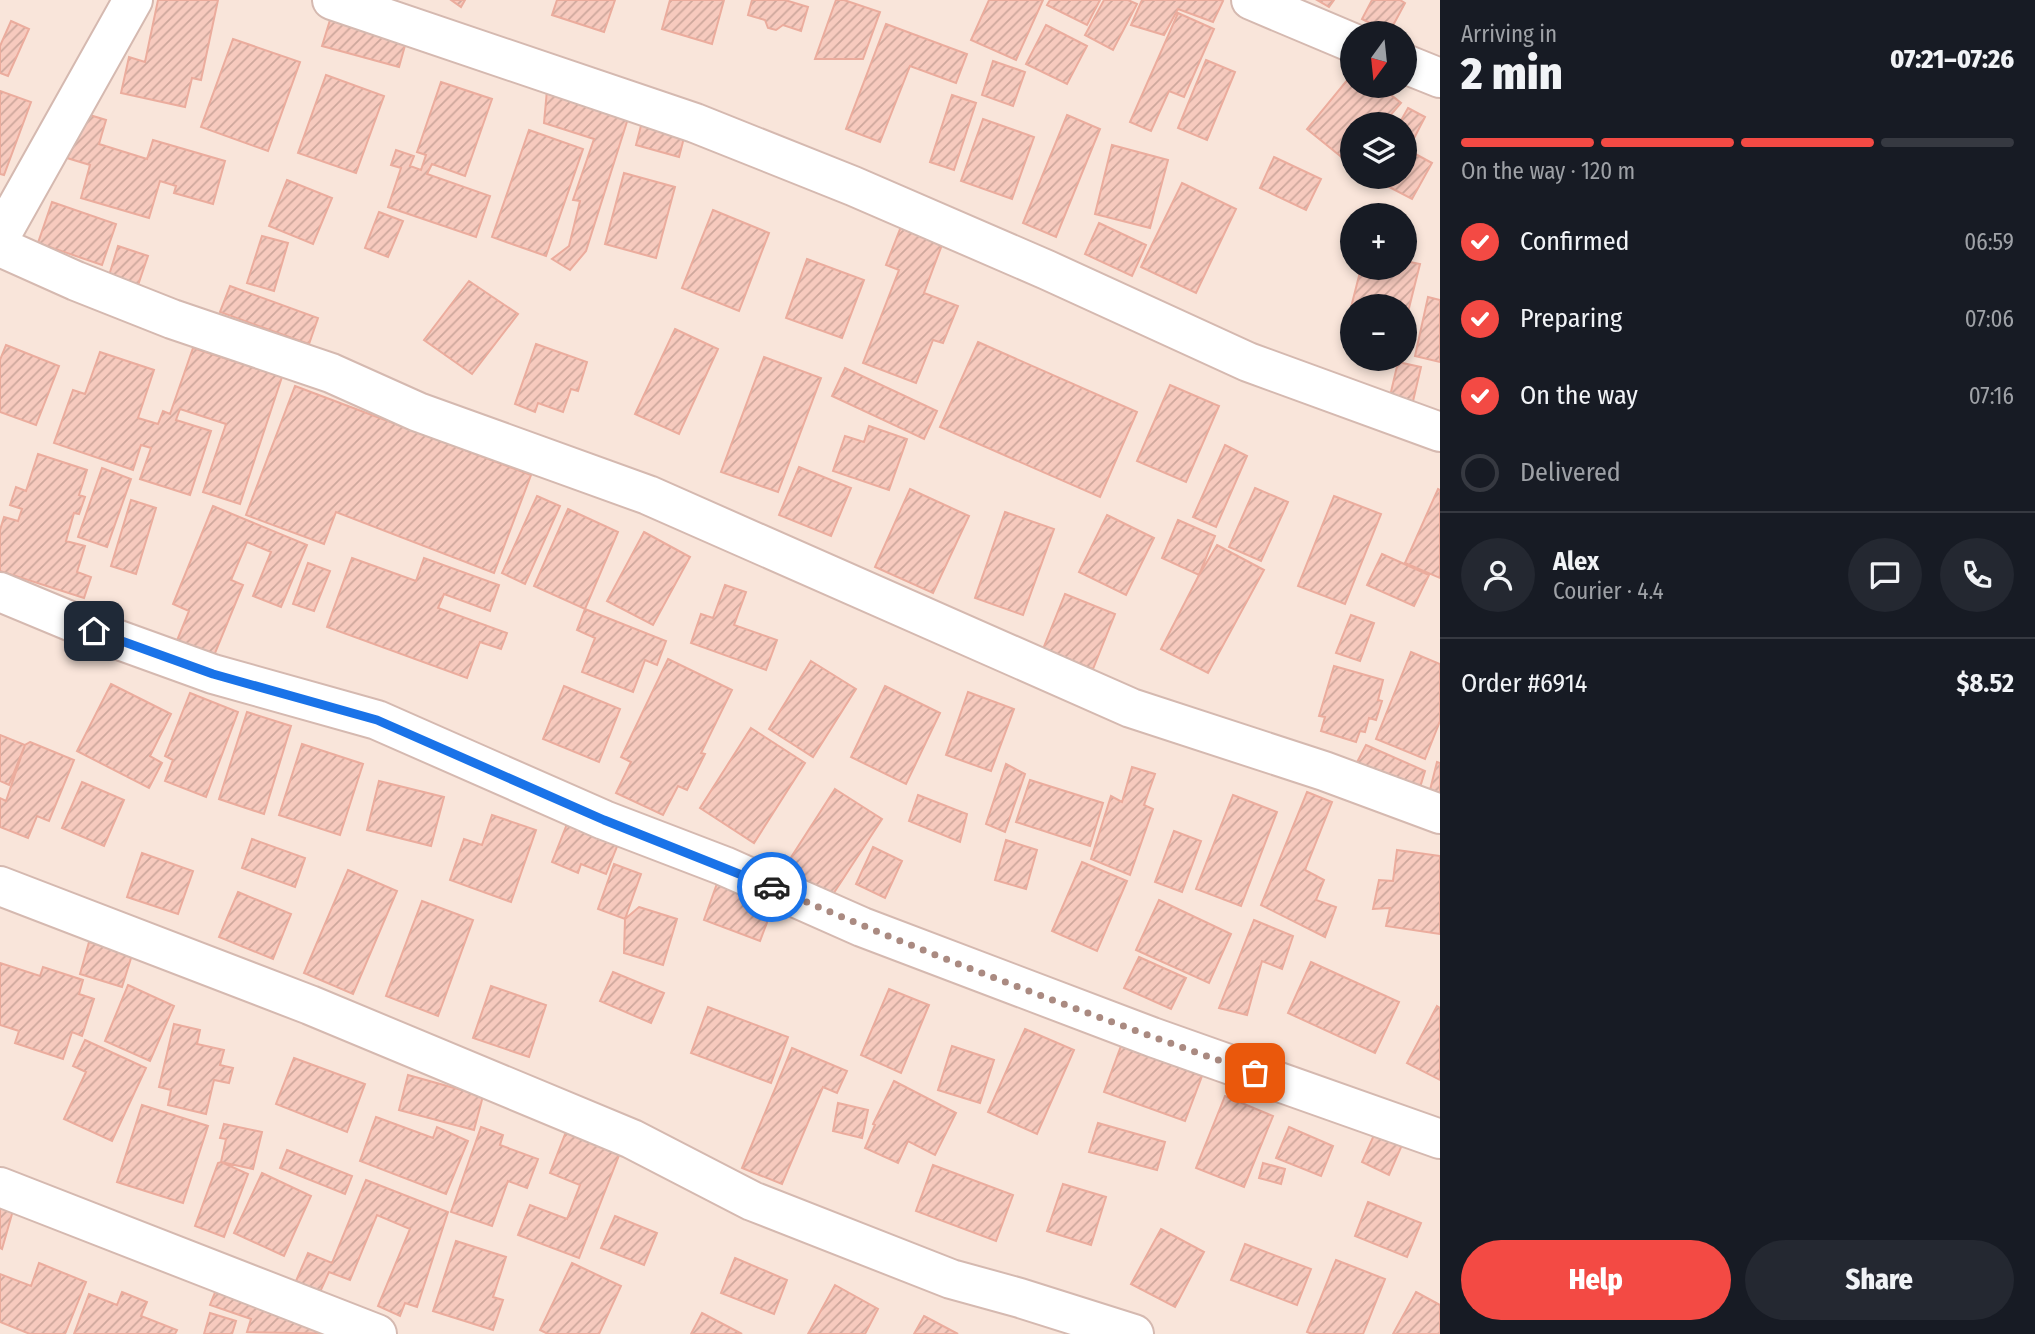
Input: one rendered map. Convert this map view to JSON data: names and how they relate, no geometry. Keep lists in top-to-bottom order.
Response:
{
  "north": "bottom",
  "page": {
    "heading": ["2 min", "Arriving in", "07:21–07:26"],
    "panel": [
      "Alex",
      "Courier · 4.4",
      "Order #6914",
      "$8.52"
    ],
    "map_buttons": ["+", "−"],
    "bar": "On the way · 120 m",
    "list": [
      ["Confirmed", "06:59"],
      ["Preparing", "07:06"],
      ["On the way", "07:16"],
      "Delivered"
    ],
    "buttons": ["Help", "Share"]
  }
}
